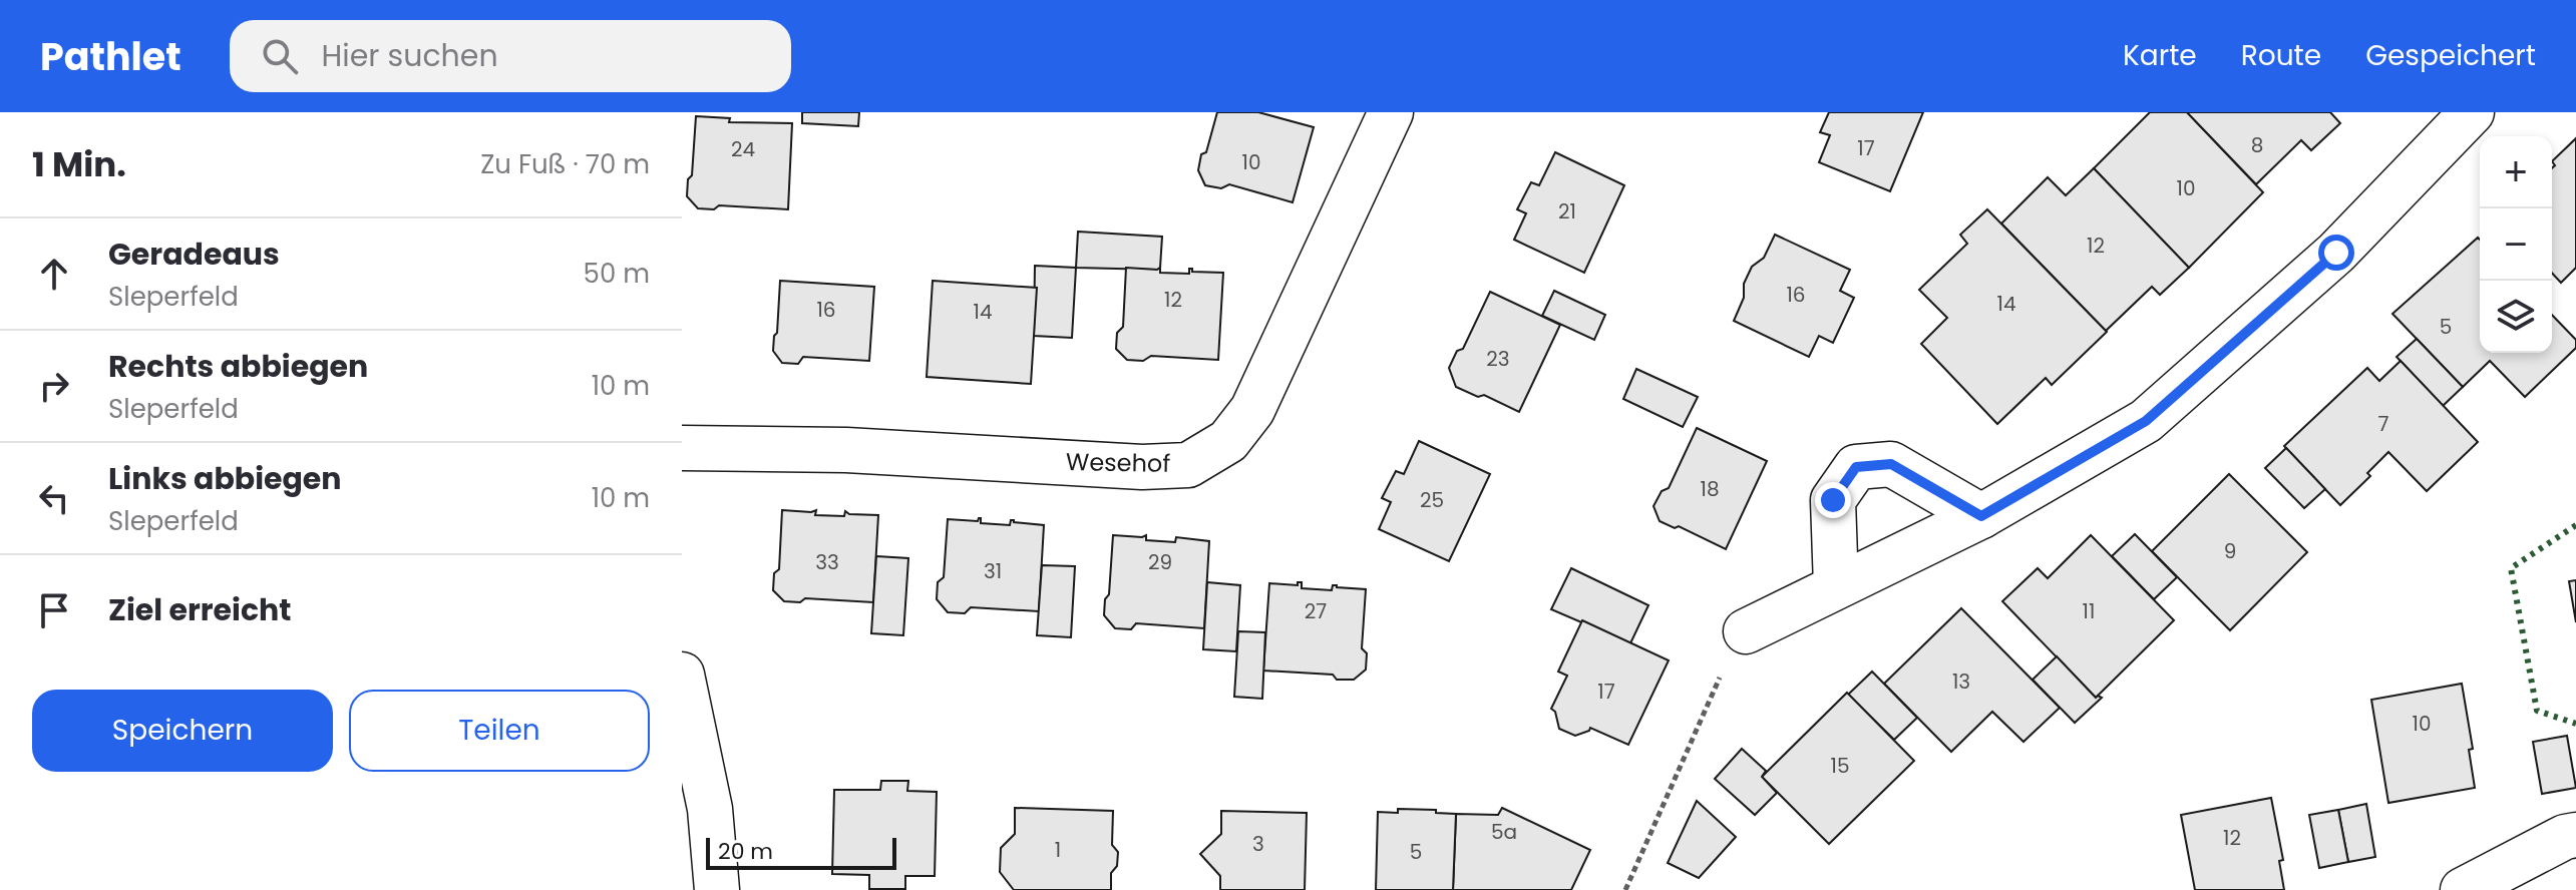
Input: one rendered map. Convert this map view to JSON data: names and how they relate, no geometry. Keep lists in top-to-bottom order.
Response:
{
  "streets": {
    "street": ["Wesehof"]
  },
  "house_numbers": [
    "8",
    "17",
    "24",
    "10",
    "10",
    "21",
    "12",
    "16",
    "12",
    "14",
    "16",
    "14",
    "5",
    "23",
    "7",
    "18",
    "25",
    "9",
    "33",
    "29",
    "31",
    "27",
    "11",
    "13",
    "17",
    "10",
    "15",
    "5a",
    "12",
    "3",
    "1",
    "5"
  ],
  "scale_bar": "20 m",
  "page": {
    "header": "Pathlet",
    "search": "Hier suchen",
    "nav": ["Karte", "Route", "Gespeichert"],
    "heading": ["1 Min.", "Zu Fuß · 70 m"],
    "map_buttons": ["+", "−"],
    "list": [
      ["Geradeaus", "Sleperfeld", "50 m"],
      ["Rechts abbiegen", "Sleperfeld", "10 m"],
      ["Links abbiegen", "Sleperfeld", "10 m"],
      "Ziel erreicht"
    ],
    "buttons": ["Speichern", "Teilen"],
    "scale": "20 m"
  }
}
